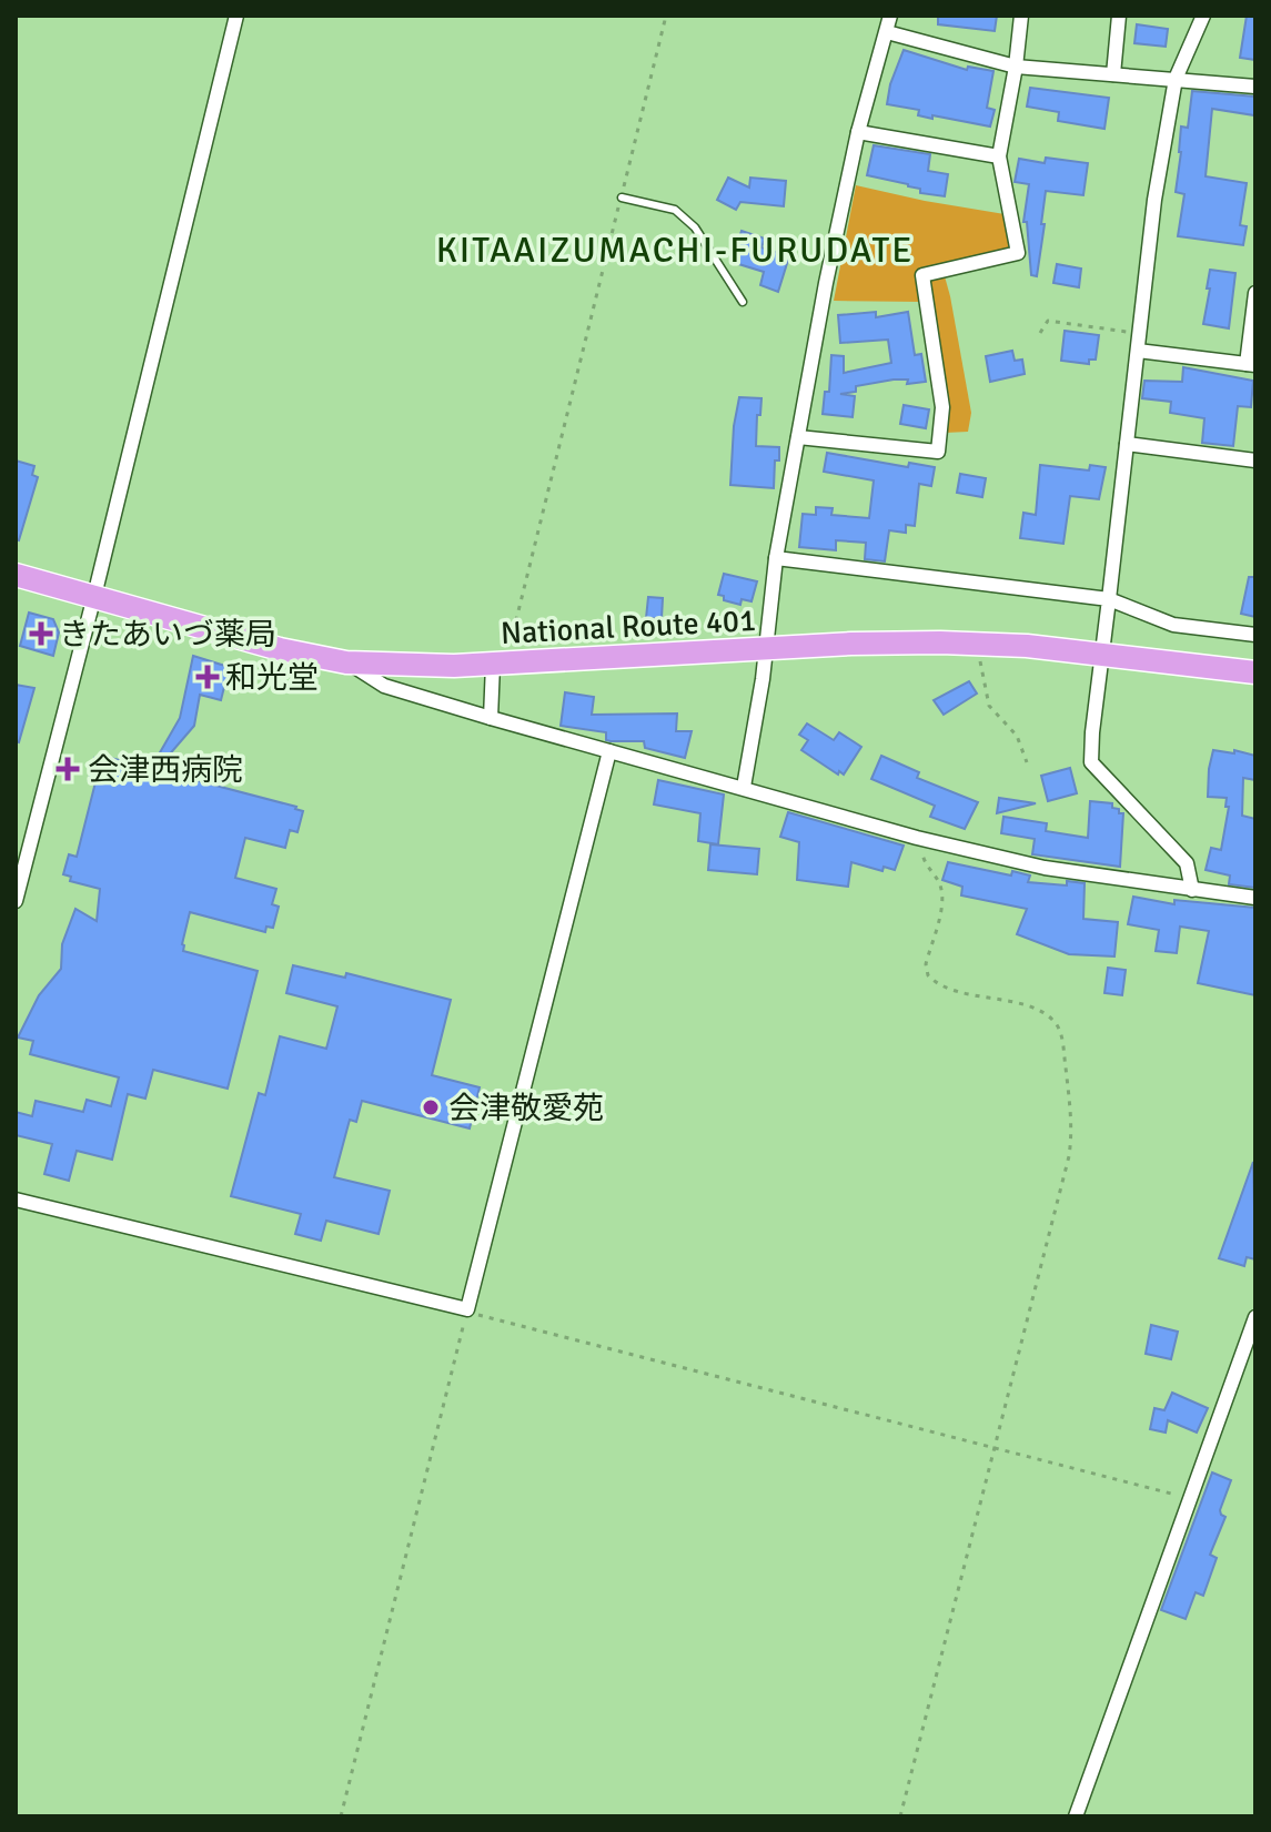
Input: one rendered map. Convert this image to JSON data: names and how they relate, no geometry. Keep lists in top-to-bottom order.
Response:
{
  "streets": {
    "highway": ["National Route 401"]
  },
  "districts": ["KITAAIZUMACHI-FURUDATE"],
  "places": {
    "health": ["きたあいづ薬局", "和光堂", "会津西病院"],
    "other": ["会津敬愛苑"]
  }
}
